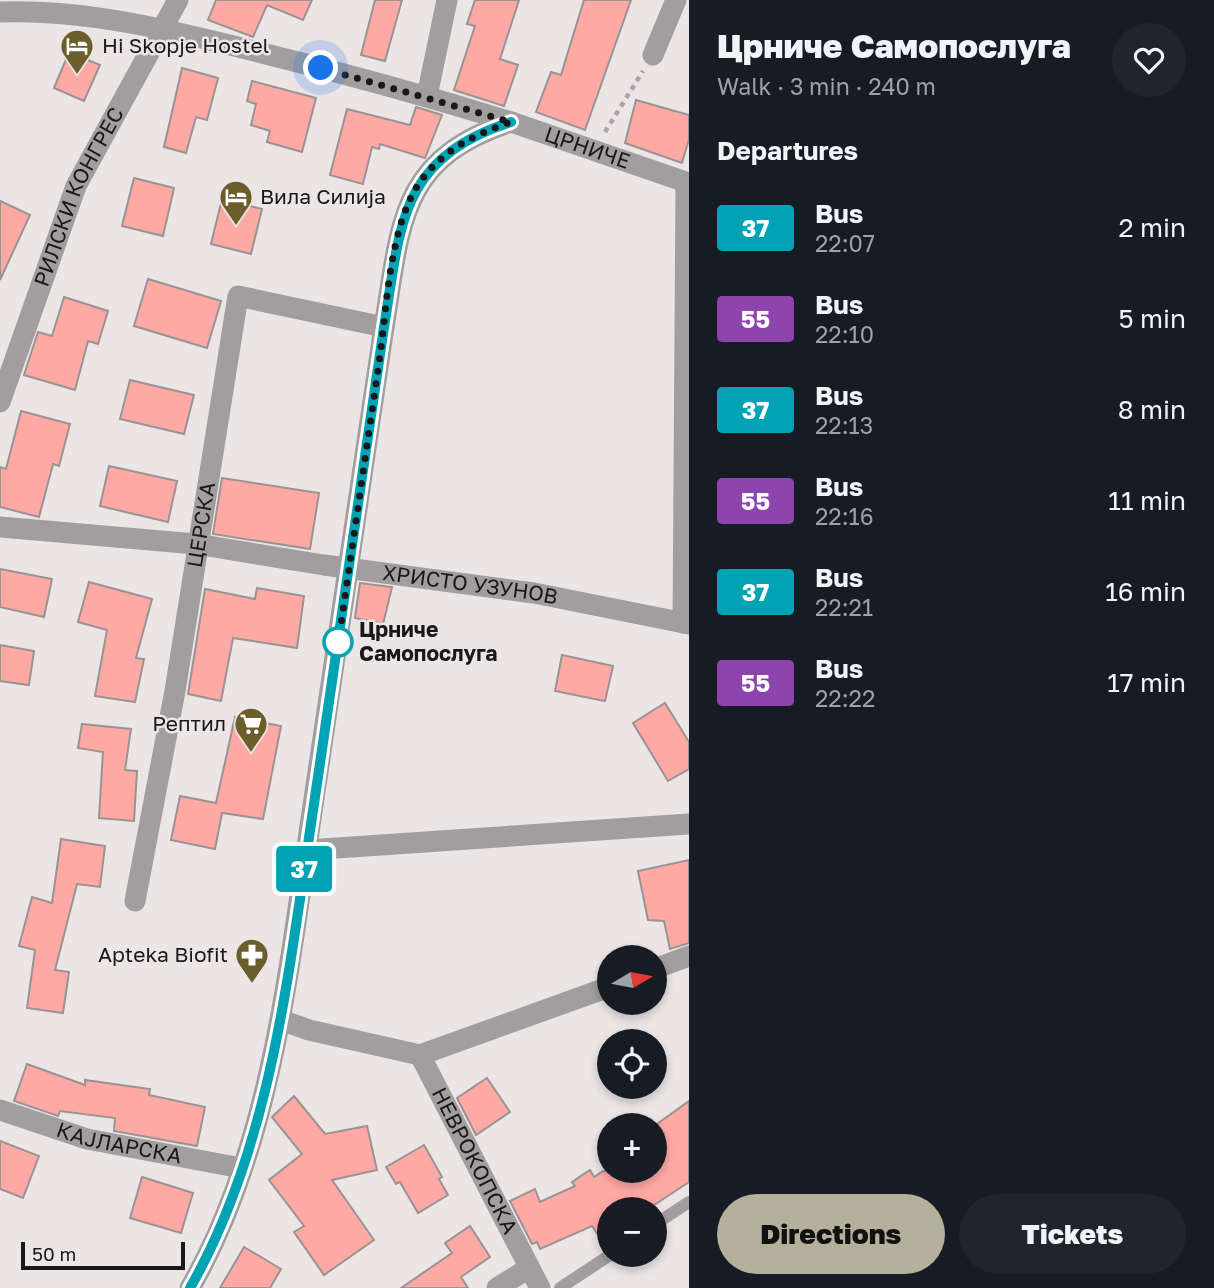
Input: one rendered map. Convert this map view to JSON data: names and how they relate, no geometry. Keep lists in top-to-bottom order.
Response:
{
  "streets": {
    "street": [
      "ЦРНИЧЕ",
      "РИЛСКИ КОНГРЕС",
      "ЦЕРСКА",
      "ХРИСТО УЗУНОВ",
      "КАЈЛАРСКА",
      "НЕВРОКОПСКА"
    ]
  },
  "crossings": [
    ["ЦРНИЧЕ", "РИЛСКИ КОНГРЕС"],
    ["ЦЕРСКА", "ХРИСТО УЗУНОВ"]
  ],
  "places": {
    "hotel": ["Hi Skopje Hostel", "Вила Силија"],
    "other": ["Црниче Самопослуга"],
    "supermarket": ["Рептил"],
    "pharmacy": ["Apteka Biofit"]
  },
  "lines": ["bus line 37"],
  "scale_bar": "50 m",
  "north": "right",
  "page": {
    "on_map": "37",
    "heading": [
      ["Црниче Самопослуга", "Walk · 3 min · 240 m"],
      "Departures"
    ],
    "list": [
      {
        "mark": "37",
        "name": "Bus",
        "note": "22:07",
        "value": "2 min"
      },
      {
        "mark": "55",
        "name": "Bus",
        "note": "22:10",
        "value": "5 min"
      },
      {
        "mark": "37",
        "name": "Bus",
        "note": "22:13",
        "value": "8 min"
      },
      {
        "mark": "55",
        "name": "Bus",
        "note": "22:16",
        "value": "11 min"
      },
      {
        "mark": "37",
        "name": "Bus",
        "note": "22:21",
        "value": "16 min"
      },
      {
        "mark": "55",
        "name": "Bus",
        "note": "22:22",
        "value": "17 min"
      }
    ],
    "map_buttons": ["+", "−"],
    "buttons": ["Directions", "Tickets"],
    "scale": "50 m"
  }
}
